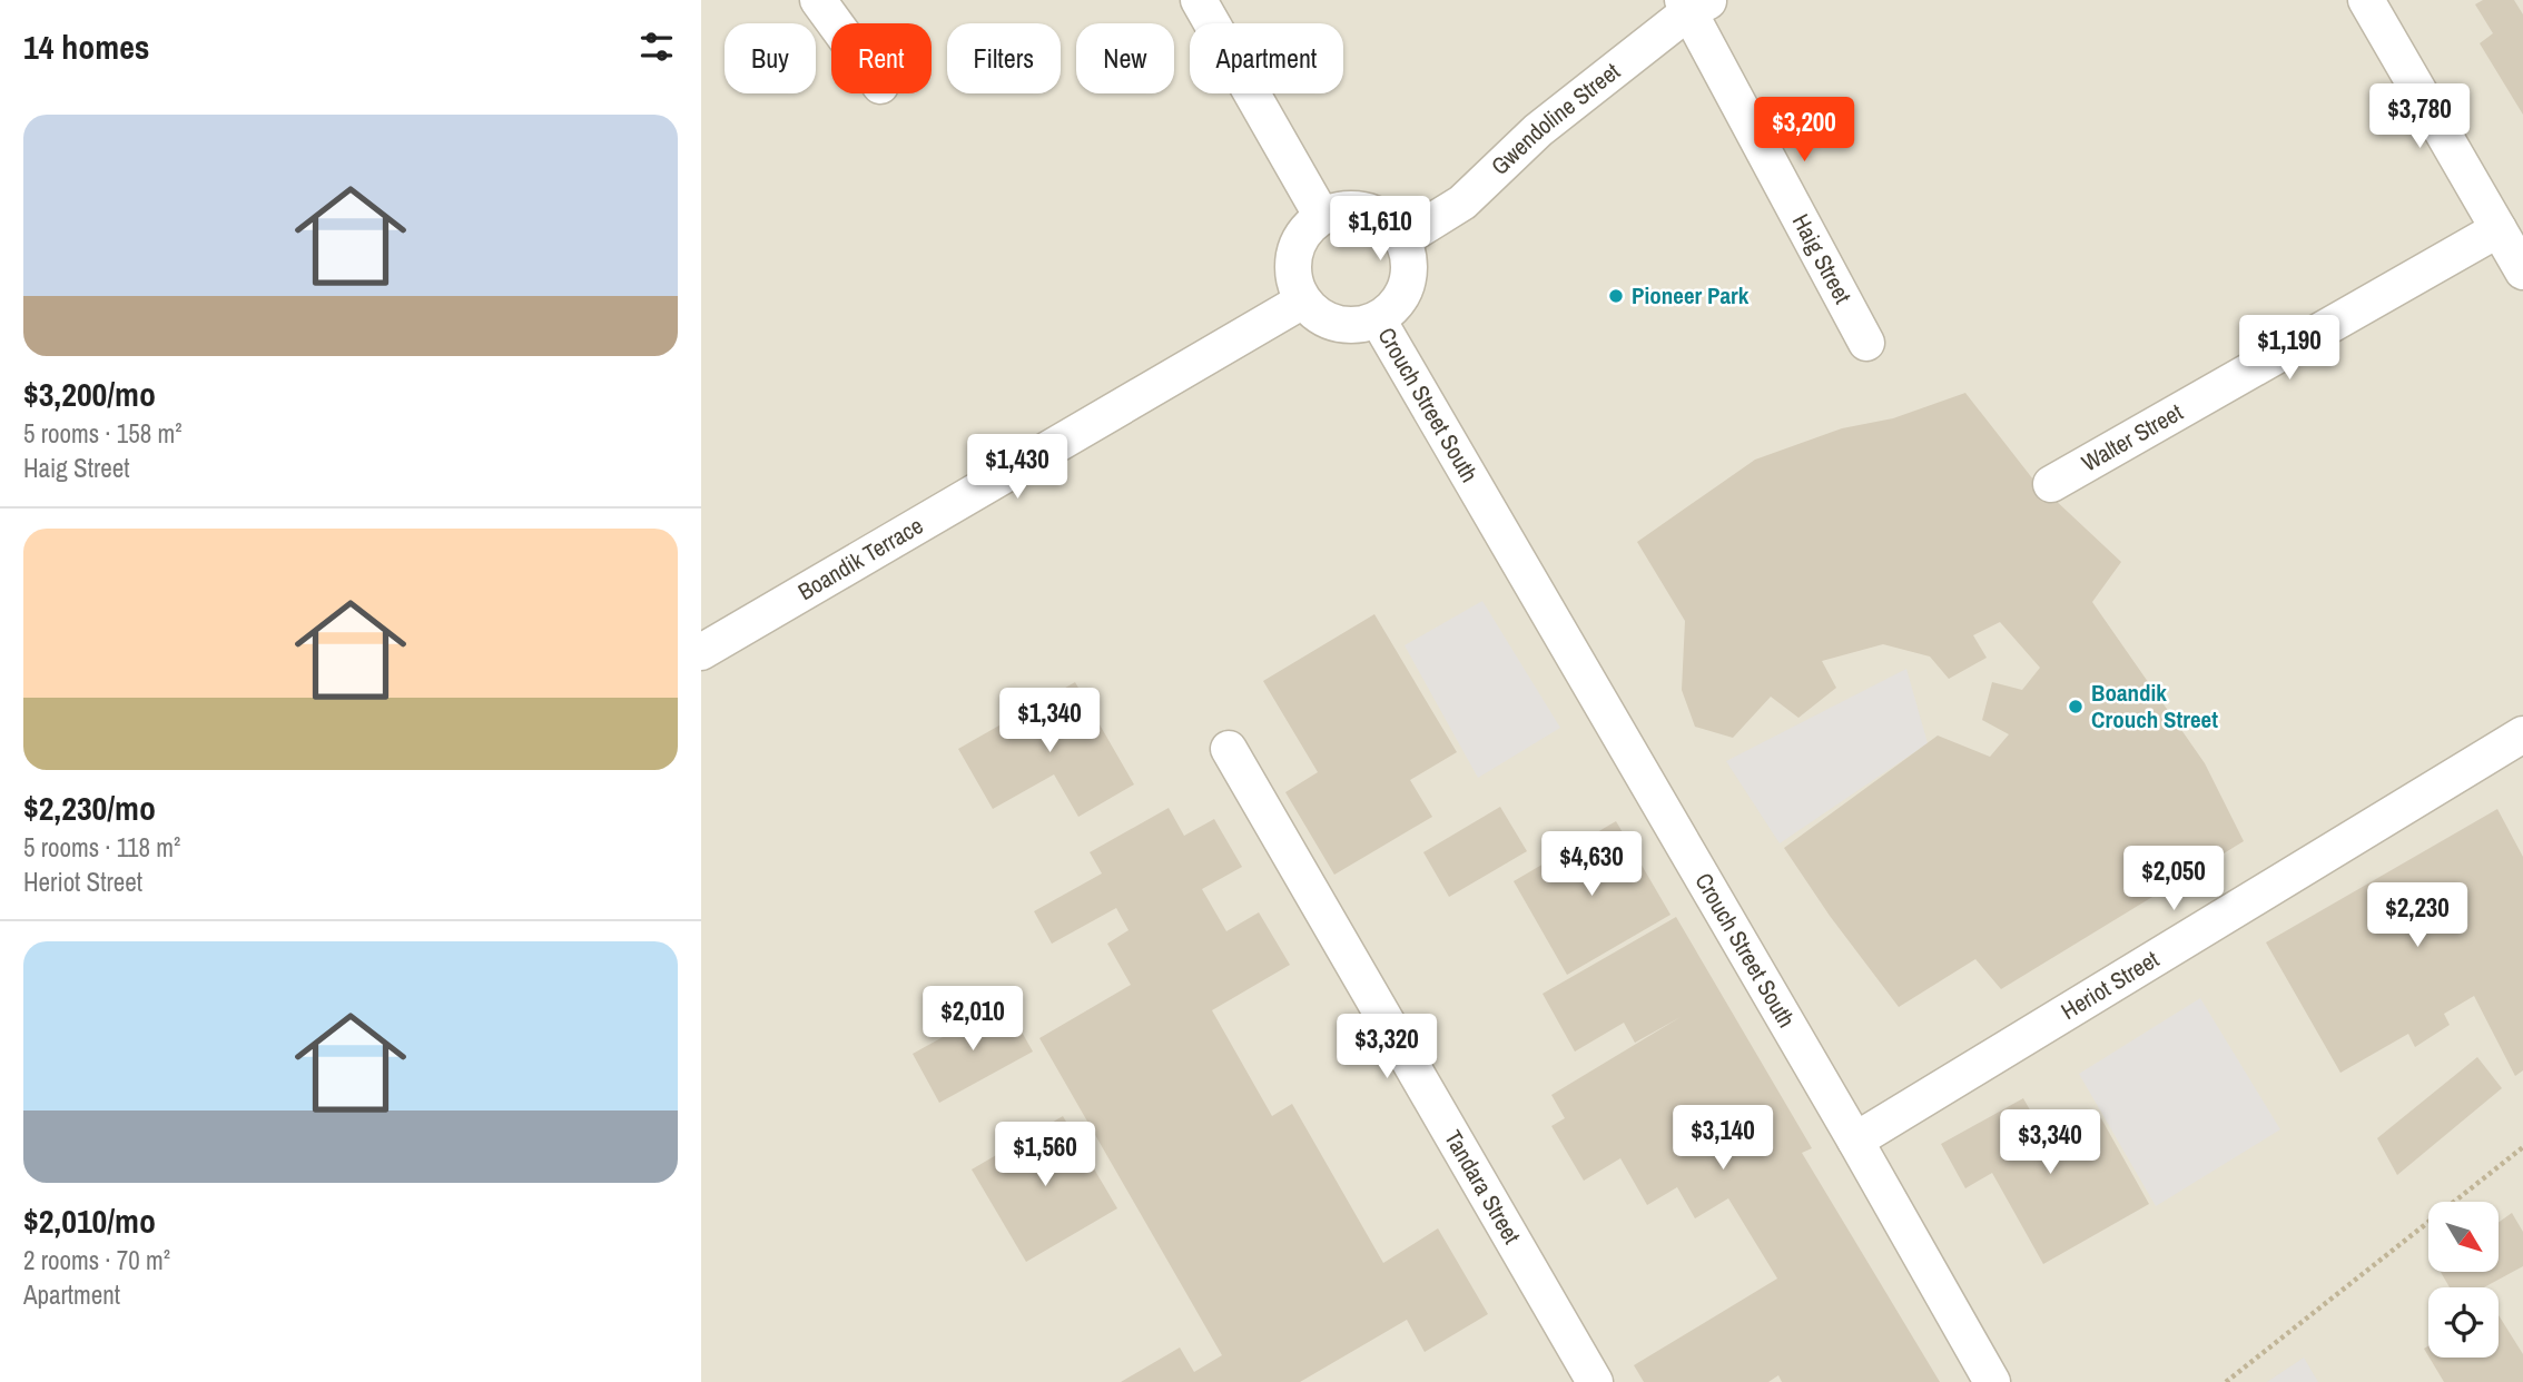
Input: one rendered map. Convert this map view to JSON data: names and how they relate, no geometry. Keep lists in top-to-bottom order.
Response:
{
  "streets": {
    "street": [
      "Gwendoline Street",
      "Haig Street",
      "Crouch Street South",
      "Walter Street",
      "Boandik Terrace",
      "Heriot Street",
      "Tandara Street"
    ]
  },
  "crossings": [
    ["Gwendoline Street", "Haig Street"],
    ["Gwendoline Street", "Crouch Street South"],
    ["Gwendoline Street", "Boandik Terrace"],
    ["Crouch Street South", "Boandik Terrace"],
    ["Crouch Street South", "Heriot Street"]
  ],
  "places": ["Pioneer Park", "Boandik Crouch Street"],
  "north": "bottom right",
  "page": {
    "heading": "14 homes",
    "chip": [
      "Buy",
      "Rent",
      "Filters",
      "New",
      "Apartment"
    ],
    "price": [
      "$3,780",
      "$3,200",
      "$1,610",
      "$1,190",
      "$1,430",
      "$1,340",
      "$4,630",
      "$2,050",
      "$2,230",
      "$2,010",
      "$3,320",
      "$3,140",
      "$3,340",
      "$1,560"
    ],
    "list": [
      {
        "name": "$3,200/mo",
        "note": "5 rooms · 158 m² · Haig Street"
      },
      {
        "name": "$2,230/mo",
        "note": "5 rooms · 118 m² · Heriot Street"
      },
      {
        "name": "$2,010/mo",
        "note": "2 rooms · 70 m² · Apartment"
      }
    ]
  }
}
